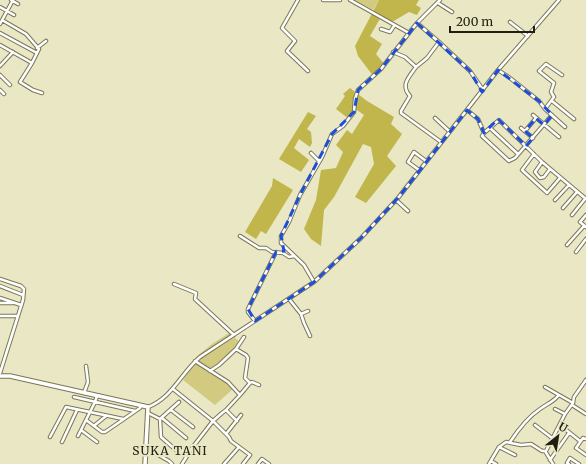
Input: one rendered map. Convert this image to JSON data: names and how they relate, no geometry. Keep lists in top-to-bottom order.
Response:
{
  "districts": ["SUKA TANI"],
  "scale_bar": "200 m",
  "north": "top right"
}
